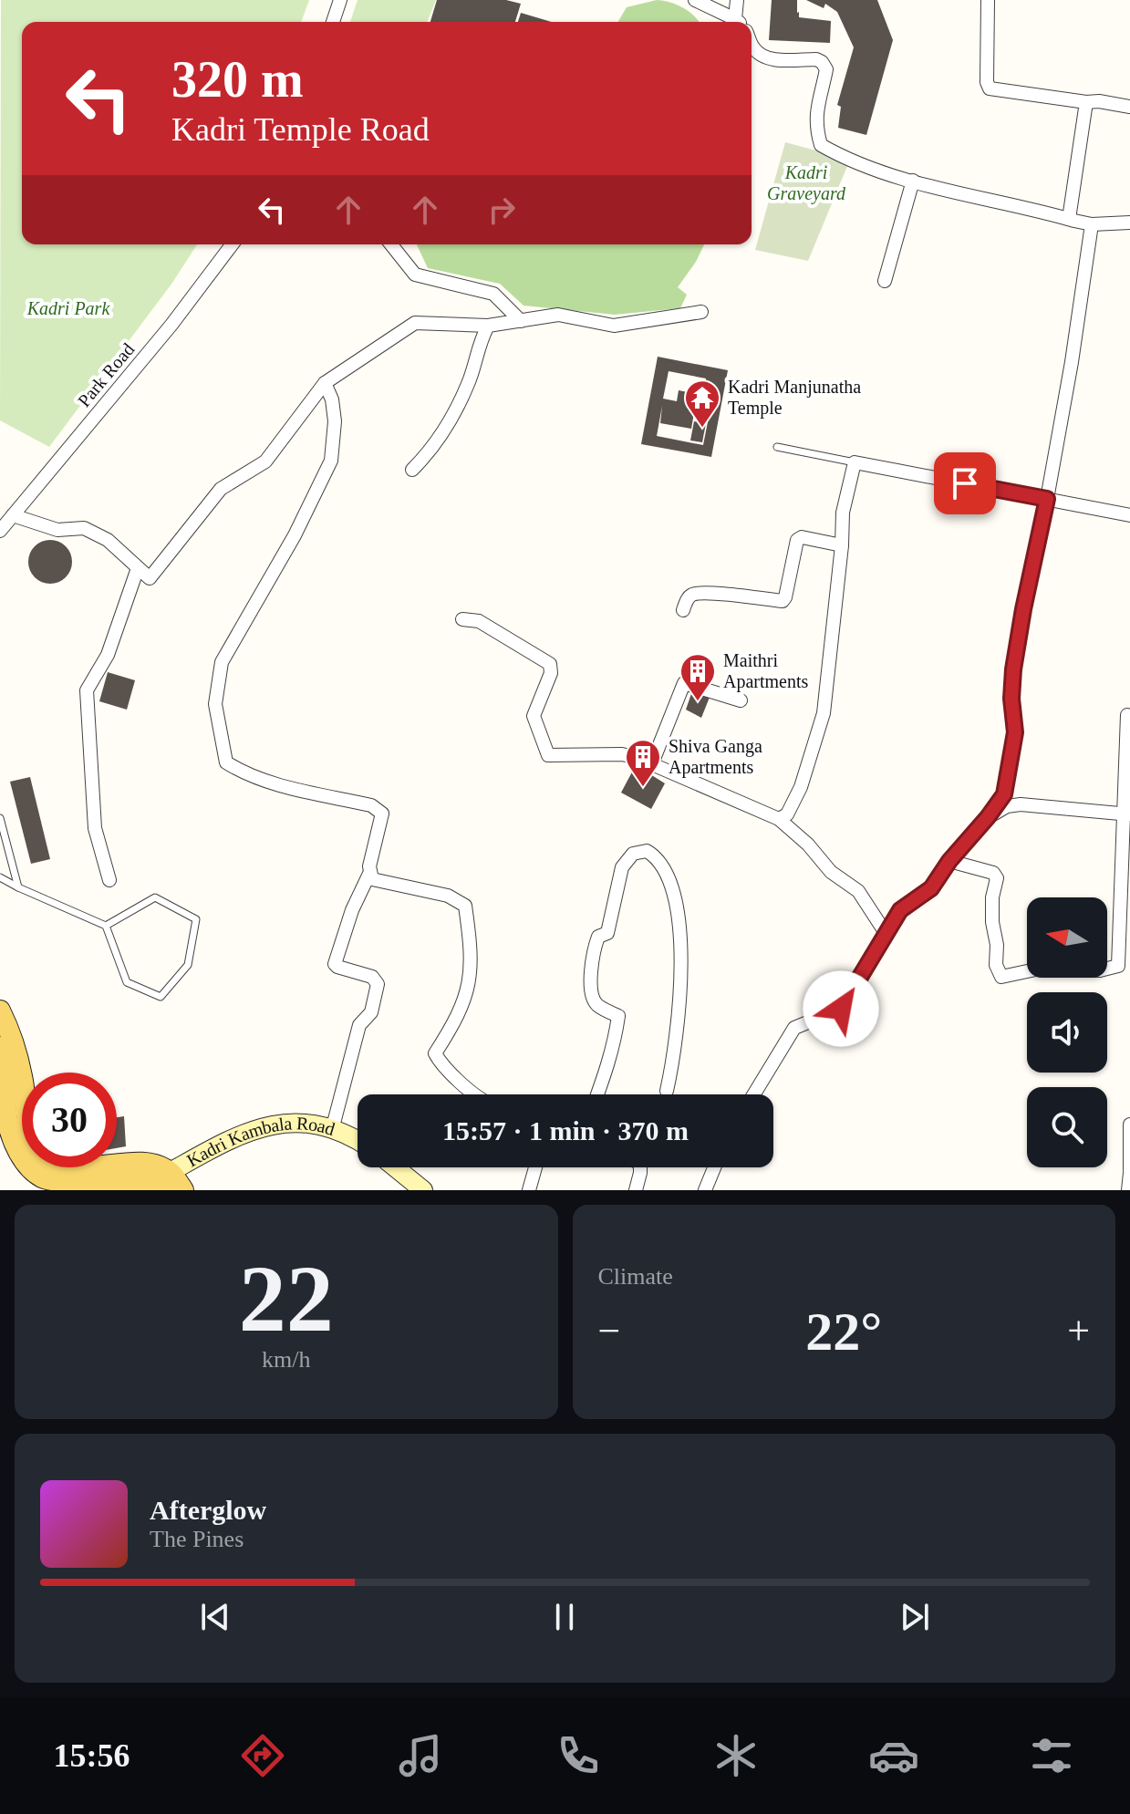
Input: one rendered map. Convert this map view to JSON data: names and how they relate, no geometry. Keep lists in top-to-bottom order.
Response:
{
  "streets": {
    "street": ["Park Road", "Kadri Kambala Road"]
  },
  "parks": ["Kadri Graveyard", "Kadri Park"],
  "places": {
    "temple": ["Kadri Manjunatha Temple"],
    "building": ["Maithri Apartments", "Shiva Ganga Apartments"]
  },
  "north": "left",
  "page": {
    "turn": ["320 m", "Kadri Temple Road"],
    "limit": "30",
    "trip": "15:57 · 1 min · 370 m",
    "tile": [
      ["22", "km/h"],
      "Climate"
    ],
    "heat": ["−", "22°", "+"],
    "song": ["Afterglow", "The Pines"],
    "tabs": "15:56"
  }
}
